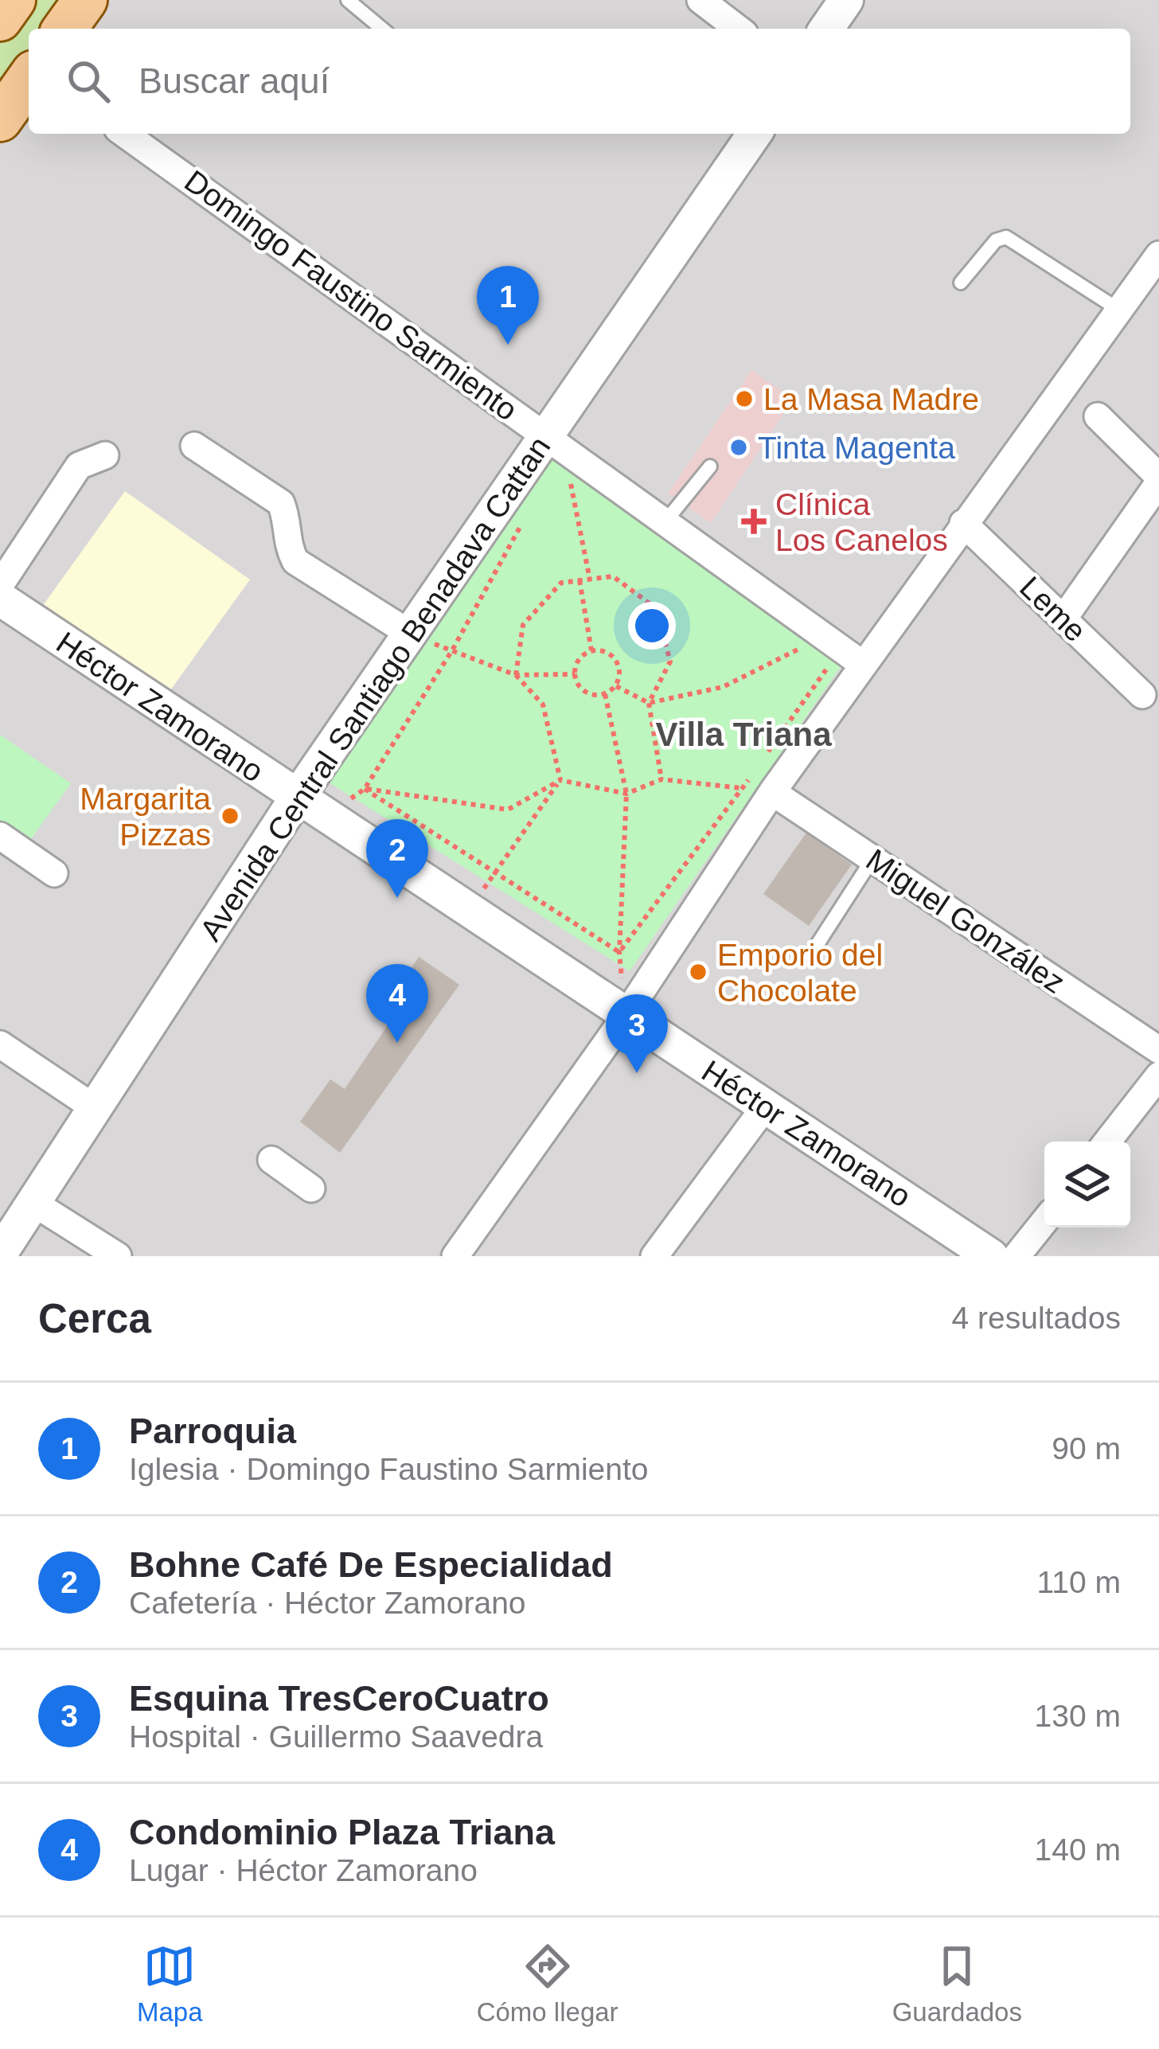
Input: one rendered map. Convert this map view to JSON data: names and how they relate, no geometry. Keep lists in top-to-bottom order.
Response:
{
  "streets": {
    "street": [
      "Domingo Faustino Sarmiento",
      "Leme",
      "Avenida Central Santiago Benadava Cattan",
      "Héctor Zamorano",
      "Miguel González"
    ]
  },
  "crossings": [
    ["Domingo Faustino Sarmiento", "Avenida Central Santiago Benadava Cattan"],
    ["Avenida Central Santiago Benadava Cattan", "Héctor Zamorano"]
  ],
  "districts": ["Villa Triana"],
  "places": {
    "other": [
      "La Masa Madre",
      "Tinta Magenta",
      "Margarita Pizzas",
      "Emporio del Chocolate"
    ],
    "health": ["Clínica Los Canelos"]
  },
  "page": {
    "search": "Buscar aquí",
    "pins": [
      "1",
      "2",
      "4",
      "3"
    ],
    "heading": ["Cerca", "4 resultados"],
    "list": [
      {
        "mark": "1",
        "name": "Parroquia",
        "note": "Iglesia · Domingo Faustino Sarmiento",
        "value": "90 m"
      },
      {
        "mark": "2",
        "name": "Bohne Café De Especialidad",
        "note": "Cafetería · Héctor Zamorano",
        "value": "110 m"
      },
      {
        "mark": "3",
        "name": "Esquina TresCeroCuatro",
        "note": "Hospital · Guillermo Saavedra",
        "value": "130 m"
      },
      {
        "mark": "4",
        "name": "Condominio Plaza Triana",
        "note": "Lugar · Héctor Zamorano",
        "value": "140 m"
      }
    ],
    "nav": ["Mapa", "Cómo llegar", "Guardados"]
  }
}
